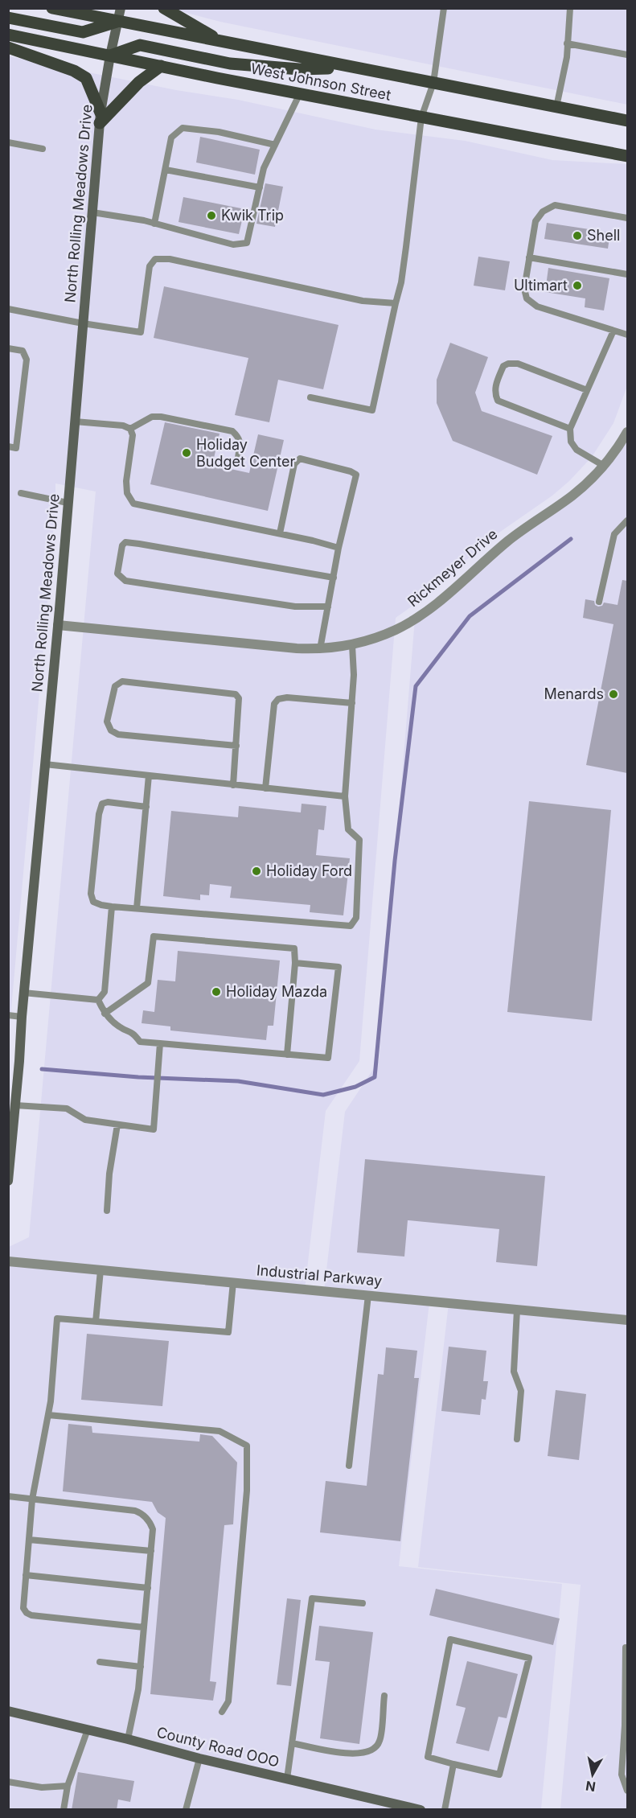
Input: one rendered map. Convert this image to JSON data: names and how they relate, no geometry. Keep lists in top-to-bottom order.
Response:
{
  "streets": {
    "main road": ["West Johnson Street", "North Rolling Meadows Drive", "County Road OOO"],
    "street": ["Rickmeyer Drive", "Industrial Parkway"]
  },
  "crossings": [
    ["West Johnson Street", "North Rolling Meadows Drive"],
    ["North Rolling Meadows Drive", "Rickmeyer Drive"]
  ],
  "places": [
    "Kwik Trip",
    "Shell",
    "Ultimart",
    "Holiday Budget Center",
    "Menards",
    "Holiday Ford",
    "Holiday Mazda"
  ],
  "north": "bottom"
}
